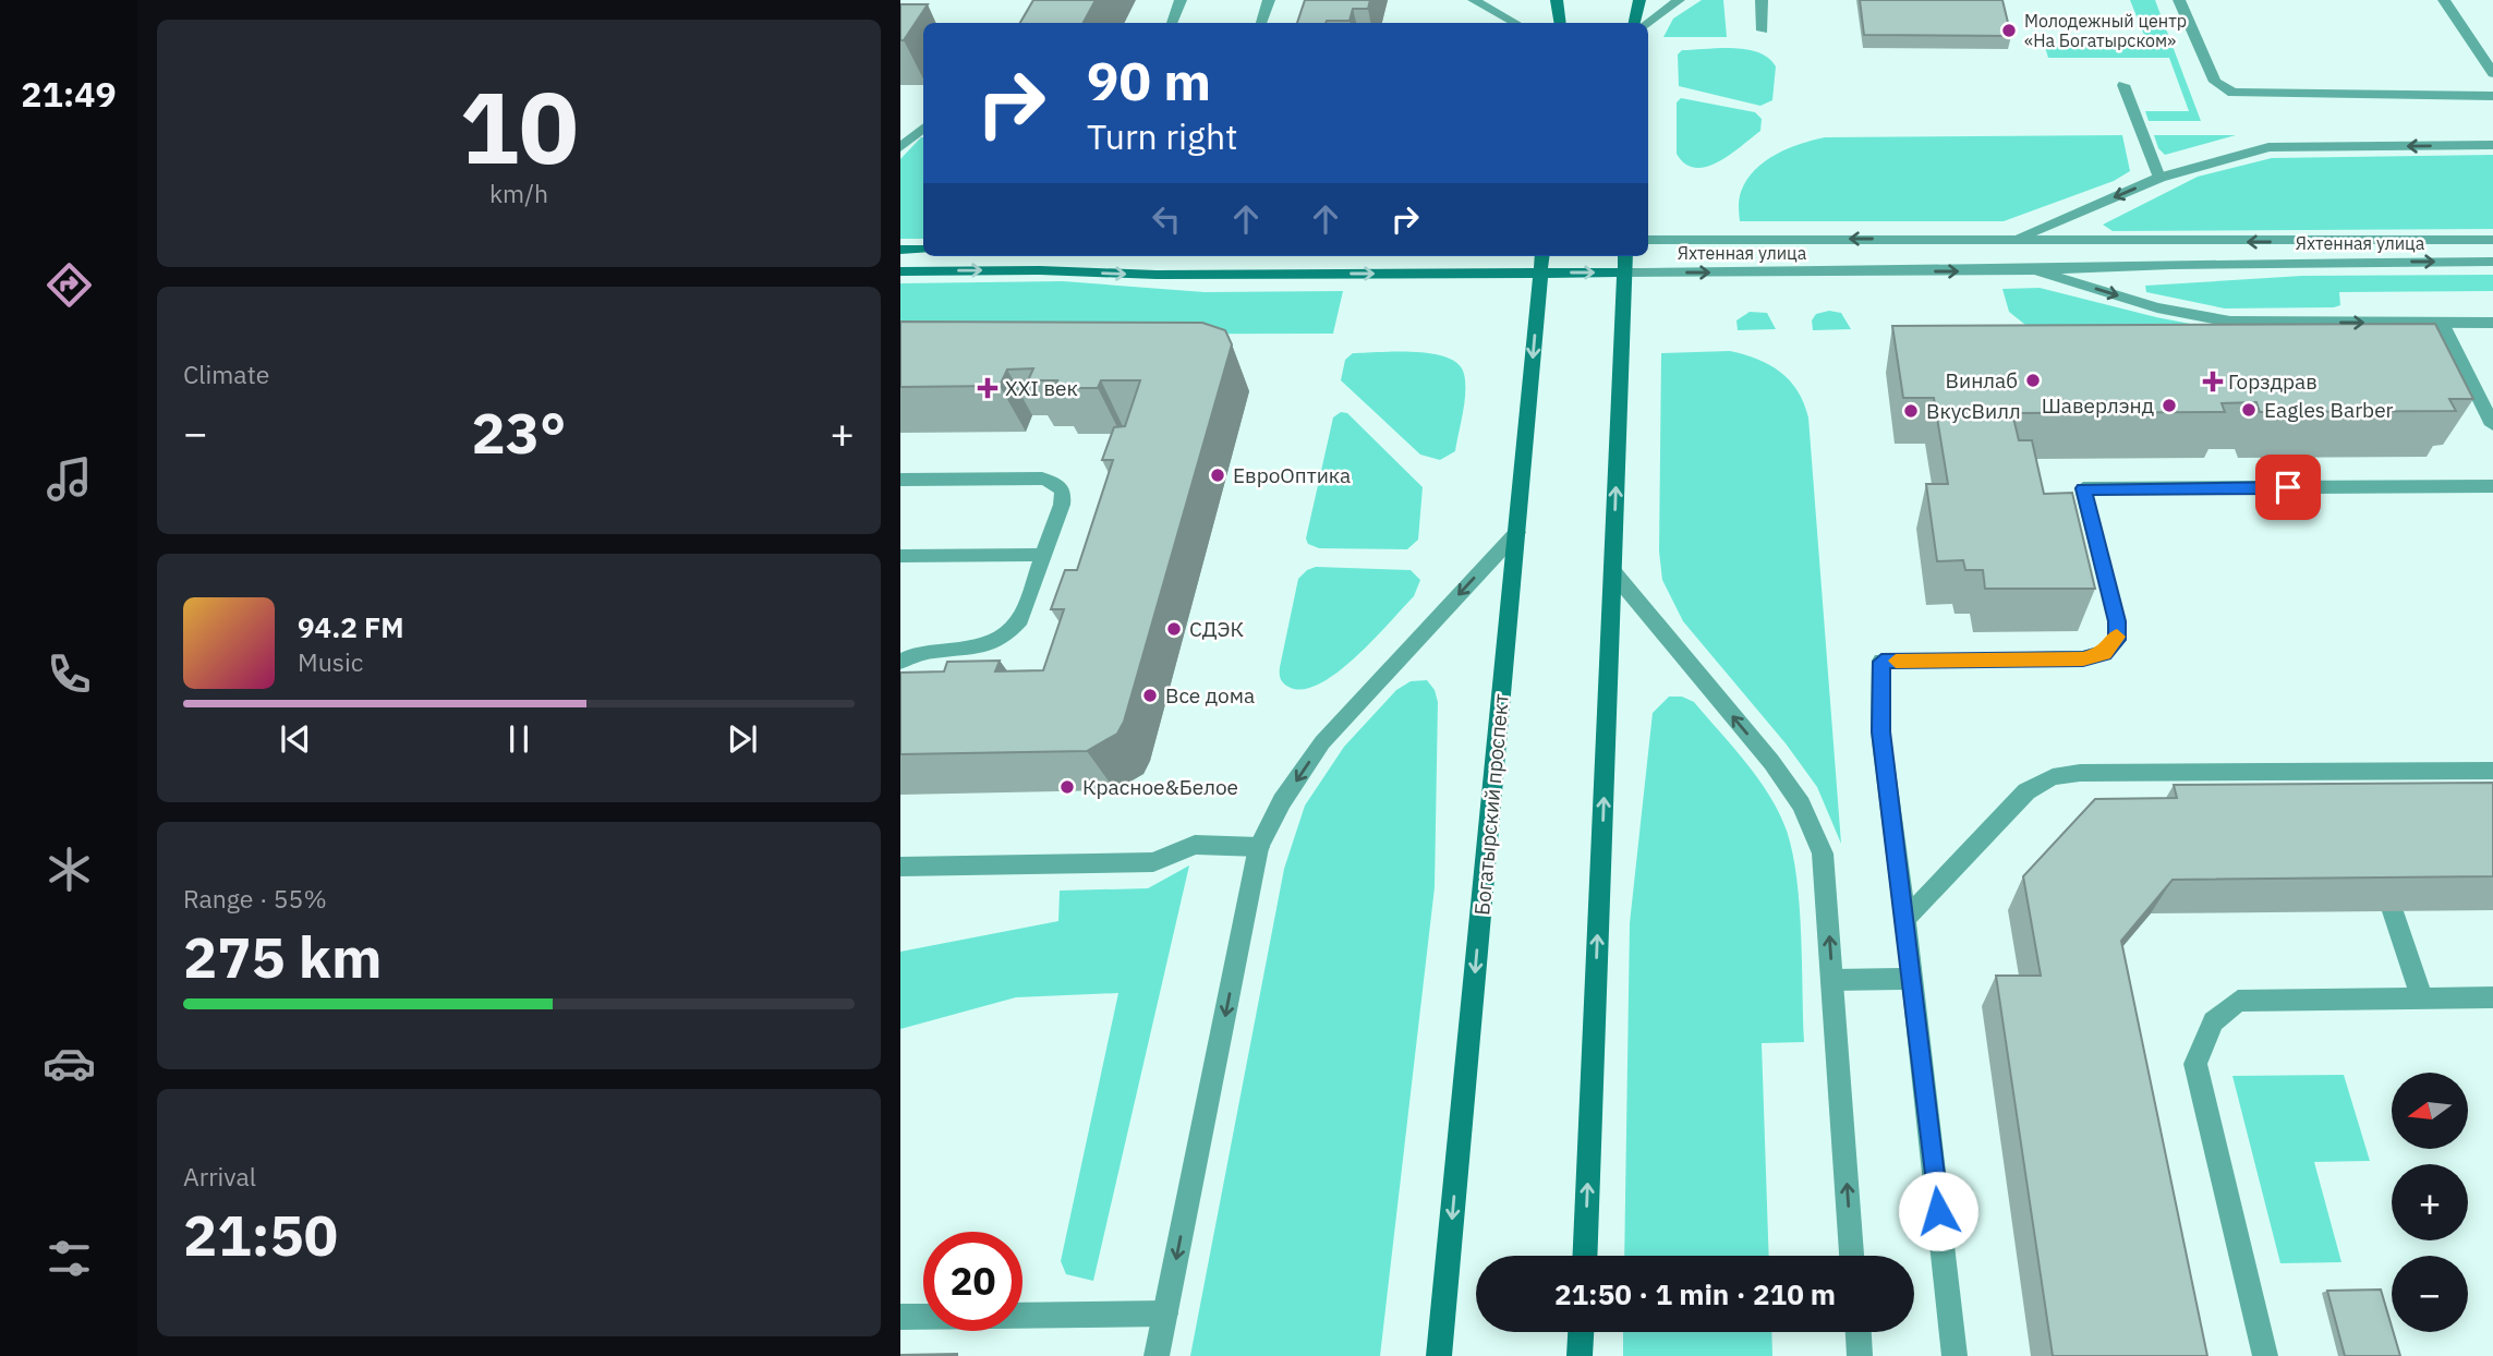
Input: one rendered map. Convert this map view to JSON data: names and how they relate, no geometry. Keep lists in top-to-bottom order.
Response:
{
  "streets": {
    "main road": ["Яхтенная улица", "Богатырский проспект"]
  },
  "crossings": [
    ["Яхтенная улица", "Богатырский проспект"]
  ],
  "places": {
    "other": [
      "Молодежный центр «На Богатырском»",
      "Винлаб",
      "Шаверлэнд",
      "Eagles Barber",
      "ВкусВилл",
      "ЕвроОптика",
      "СДЭК",
      "Все дома",
      "Красное&Белое"
    ],
    "health": ["Горздрав", "XXI век"]
  },
  "north": "left",
  "page": {
    "tabs": "21:49",
    "tile": [
      ["10", "km/h"],
      "Climate",
      ["Range · 55%", "275 km"],
      ["Arrival", "21:50"]
    ],
    "turn": ["90 m", "Turn right"],
    "heat": ["−", "23°", "+"],
    "song": ["94.2 FM", "Music"],
    "map_buttons": ["+", "−"],
    "limit": "20",
    "trip": "21:50 · 1 min · 210 m"
  }
}
